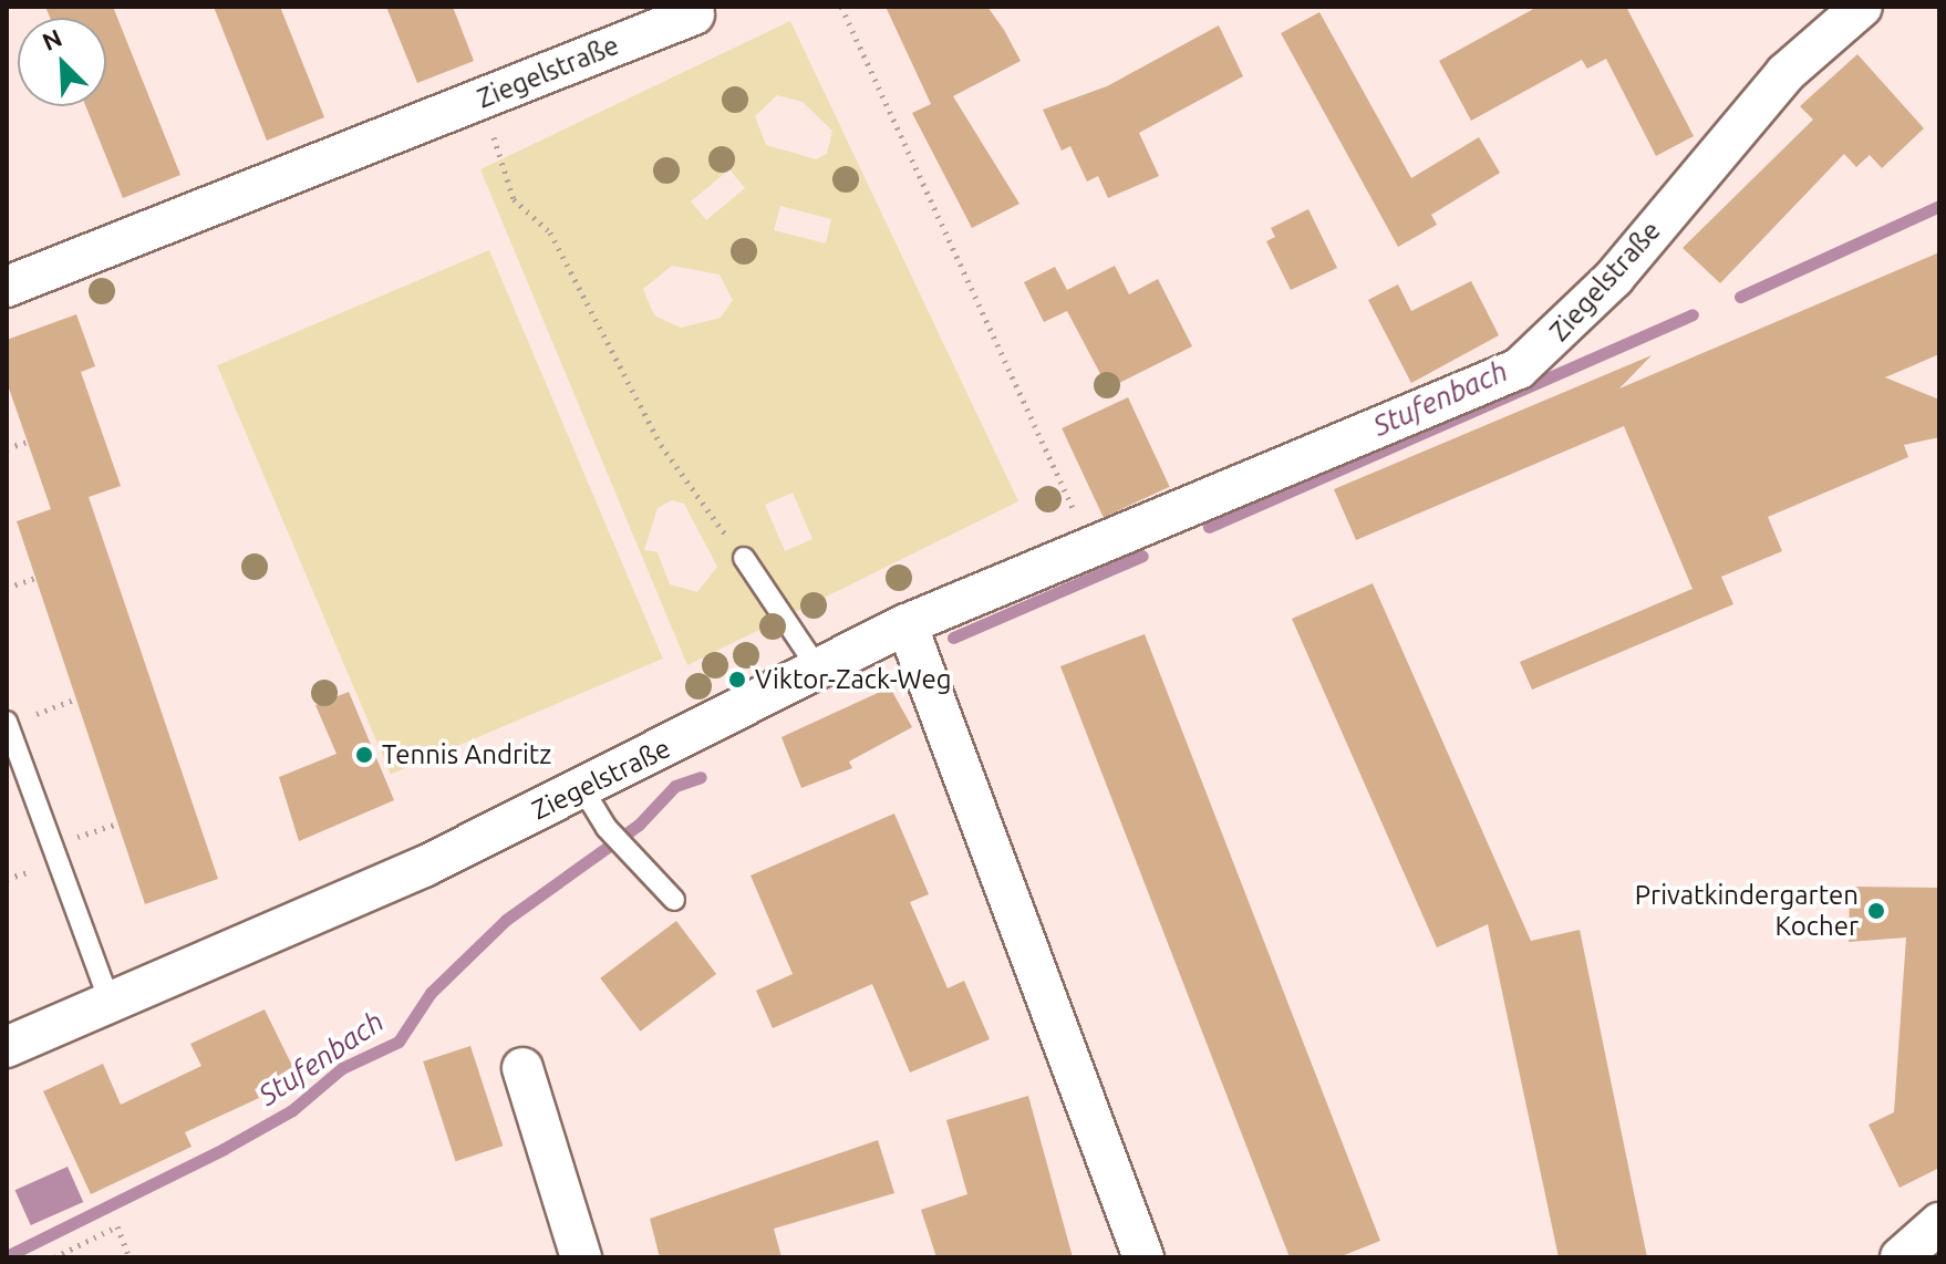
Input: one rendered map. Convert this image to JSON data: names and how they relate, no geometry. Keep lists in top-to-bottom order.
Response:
{
  "streets": {
    "street": ["Ziegelstraße"]
  },
  "water": ["Stufenbach"],
  "places": ["Viktor-Zack-Weg", "Tennis Andritz", "Privatkindergarten Kocher"],
  "north": "top left"
}
